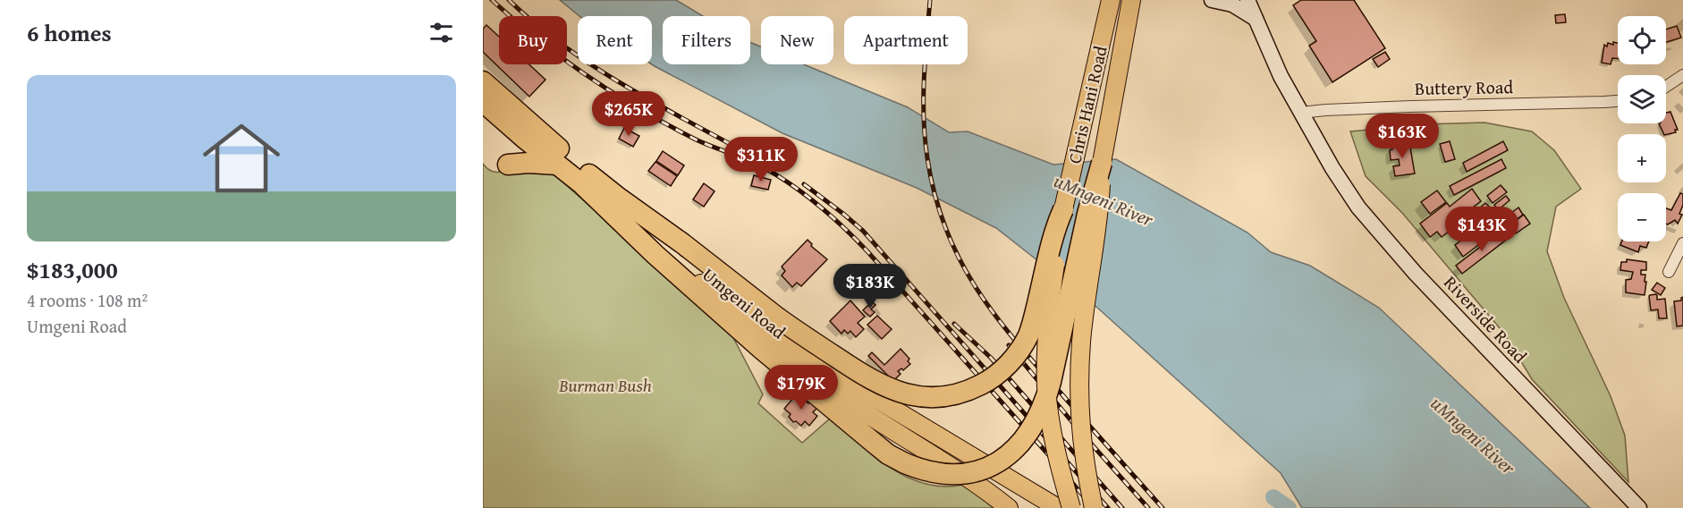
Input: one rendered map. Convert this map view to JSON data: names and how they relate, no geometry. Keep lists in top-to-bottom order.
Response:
{
  "streets": {
    "highway": ["Umgeni Road"],
    "main road": ["Chris Hani Road", "Riverside Road"],
    "street": ["Buttery Road"]
  },
  "crossings": [
    ["Buttery Road", "Riverside Road"]
  ],
  "water": ["uMngeni River"],
  "parks": ["Burman Bush"],
  "page": {
    "heading": "6 homes",
    "map_buttons": ["+", "−"],
    "chip": [
      "Buy",
      "Rent",
      "Filters",
      "New",
      "Apartment"
    ],
    "list": [
      {
        "name": "$183,000",
        "note": "4 rooms · 108 m² · Umgeni Road"
      }
    ],
    "price": [
      "$265K",
      "$163K",
      "$311K",
      "$143K",
      "$183K",
      "$179K"
    ]
  }
}
